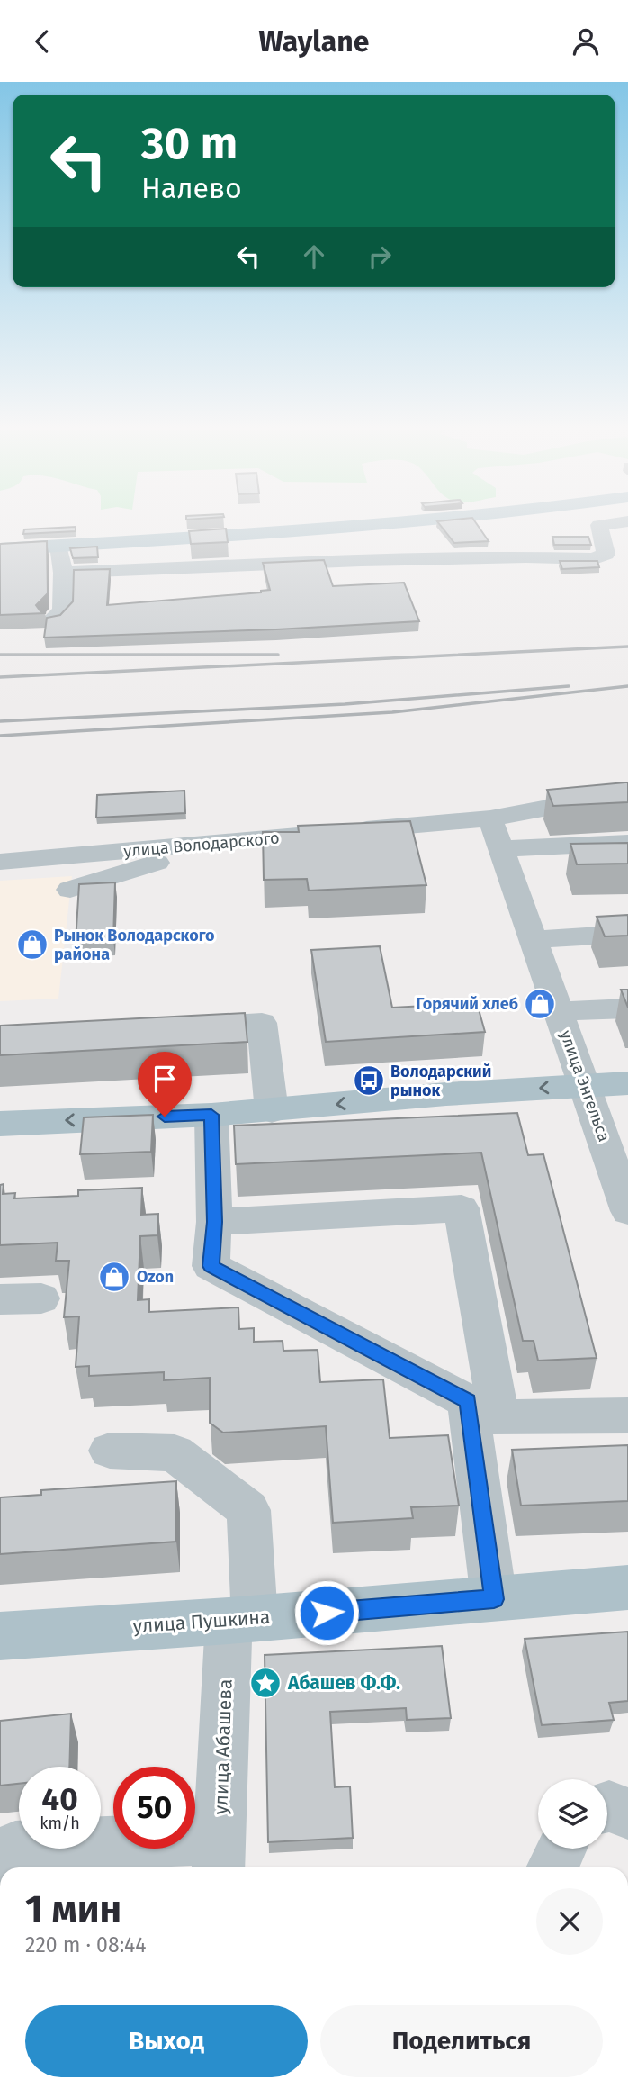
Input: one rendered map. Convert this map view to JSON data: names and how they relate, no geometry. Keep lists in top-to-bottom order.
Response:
{
  "streets": {
    "main road": ["улица Пушкина"],
    "street": ["улица Володарского", "улица Энгельса", "улица Абашева"]
  },
  "crossings": [
    ["улица Володарского", "улица Энгельса"],
    ["улица Пушкина", "улица Абашева"]
  ],
  "places": {
    "shop": ["Рынок Володарского района", "Горячий хлеб", "Ozon"],
    "bus stop": ["Володарский рынок"],
    "place": ["Абашев Ф.Ф."]
  },
  "page": {
    "header": "Waylane",
    "turn": ["30 m", "Налево"],
    "speed": "40 km/h",
    "limit": "50",
    "heading": ["1 мин", "220 m · 08:44"],
    "buttons": ["Выход", "Поделиться"]
  }
}
